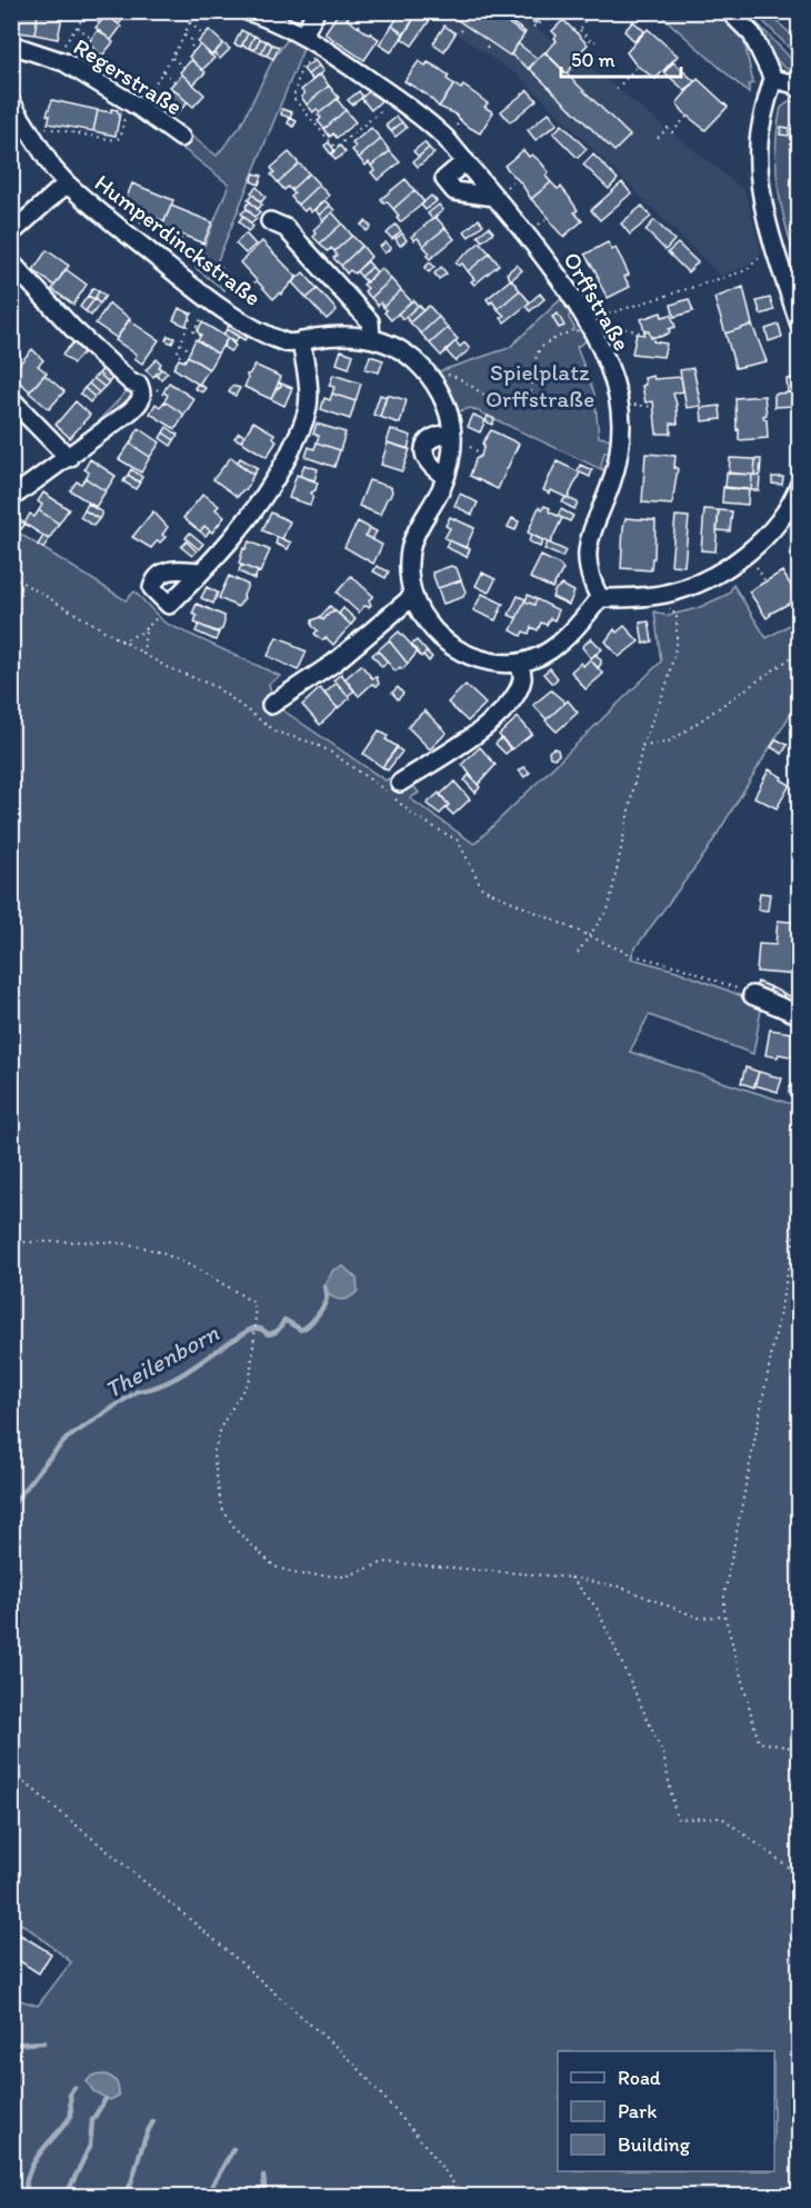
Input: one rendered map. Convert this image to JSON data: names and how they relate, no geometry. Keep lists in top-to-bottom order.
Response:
{
  "streets": {
    "street": ["Regerstraße", "Humperdinckstraße", "Orffstraße"]
  },
  "crossings": [
    ["Regerstraße", "Humperdinckstraße"]
  ],
  "water": ["Theilenborn"],
  "parks": ["Spielplatz Orffstraße"],
  "legend": ["Road", "Park", "Building"],
  "scale_bar": "50 m"
}
